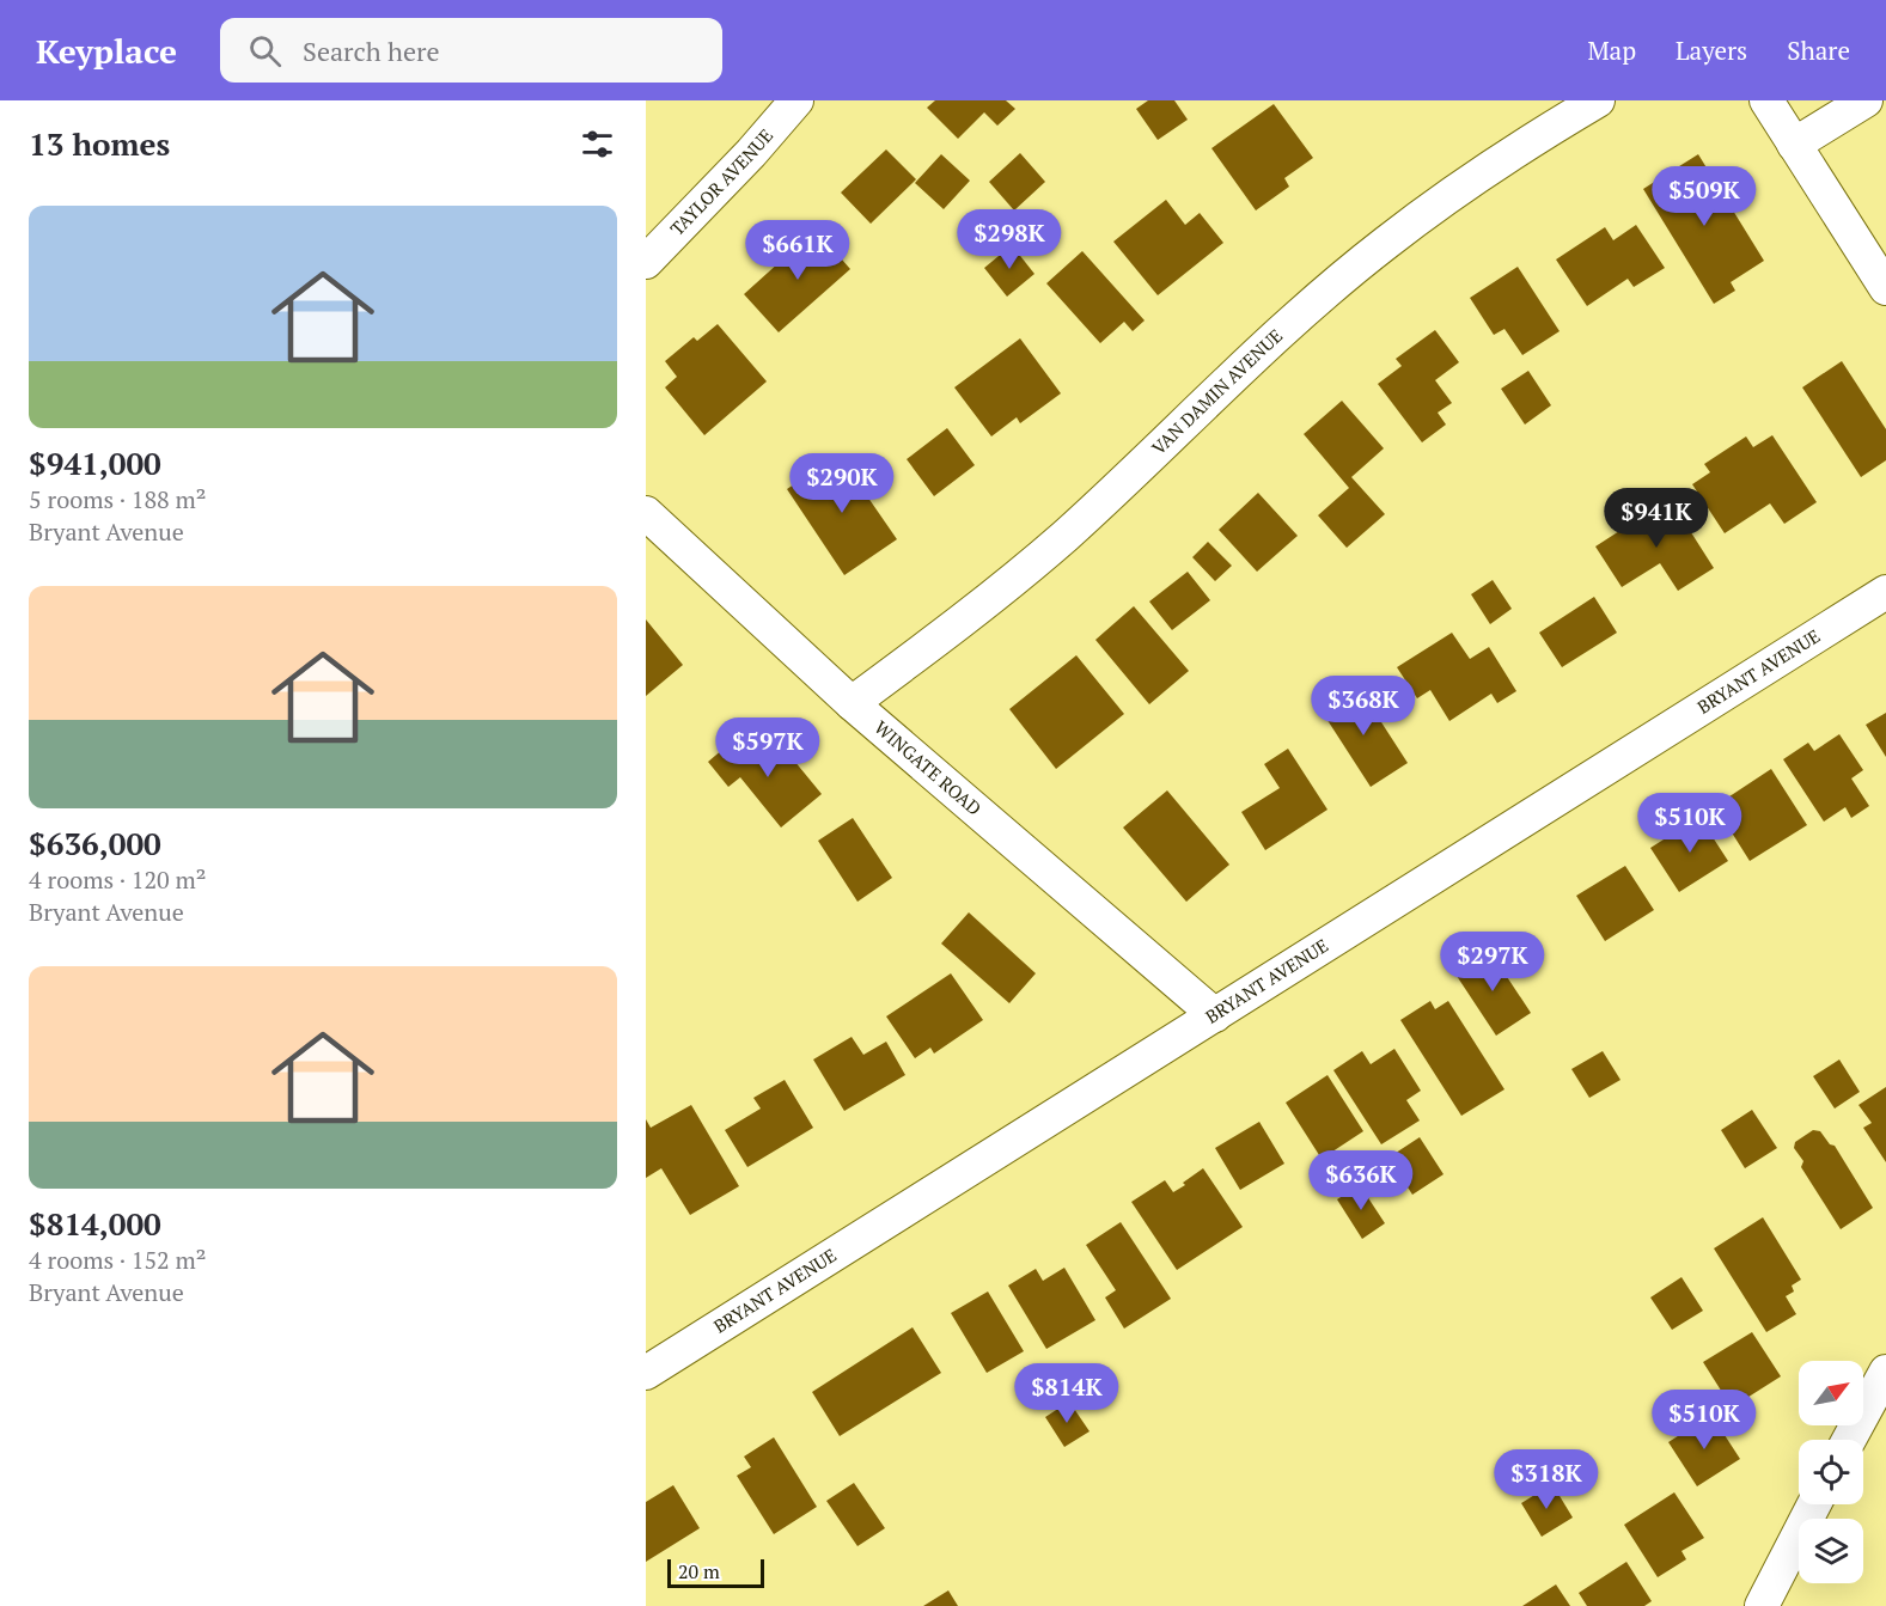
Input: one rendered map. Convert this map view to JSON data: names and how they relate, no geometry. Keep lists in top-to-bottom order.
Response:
{
  "streets": {
    "street": [
      "TAYLOR AVENUE",
      "VAN DAMIN AVENUE",
      "BRYANT AVENUE",
      "WINGATE ROAD"
    ]
  },
  "crossings": [
    ["VAN DAMIN AVENUE", "WINGATE ROAD"],
    ["BRYANT AVENUE", "WINGATE ROAD"]
  ],
  "scale_bar": "20 m",
  "north": "top right",
  "page": {
    "header": "Keyplace",
    "search": "Search here",
    "nav": ["Map", "Layers", "Share"],
    "heading": "13 homes",
    "price": [
      "$509K",
      "$298K",
      "$661K",
      "$290K",
      "$941K",
      "$368K",
      "$597K",
      "$510K",
      "$297K",
      "$636K",
      "$814K",
      "$510K",
      "$318K"
    ],
    "list": [
      {
        "name": "$941,000",
        "note": "5 rooms · 188 m² · Bryant Avenue"
      },
      {
        "name": "$636,000",
        "note": "4 rooms · 120 m² · Bryant Avenue"
      },
      {
        "name": "$814,000",
        "note": "4 rooms · 152 m² · Bryant Avenue"
      }
    ],
    "scale": "20 m"
  }
}
